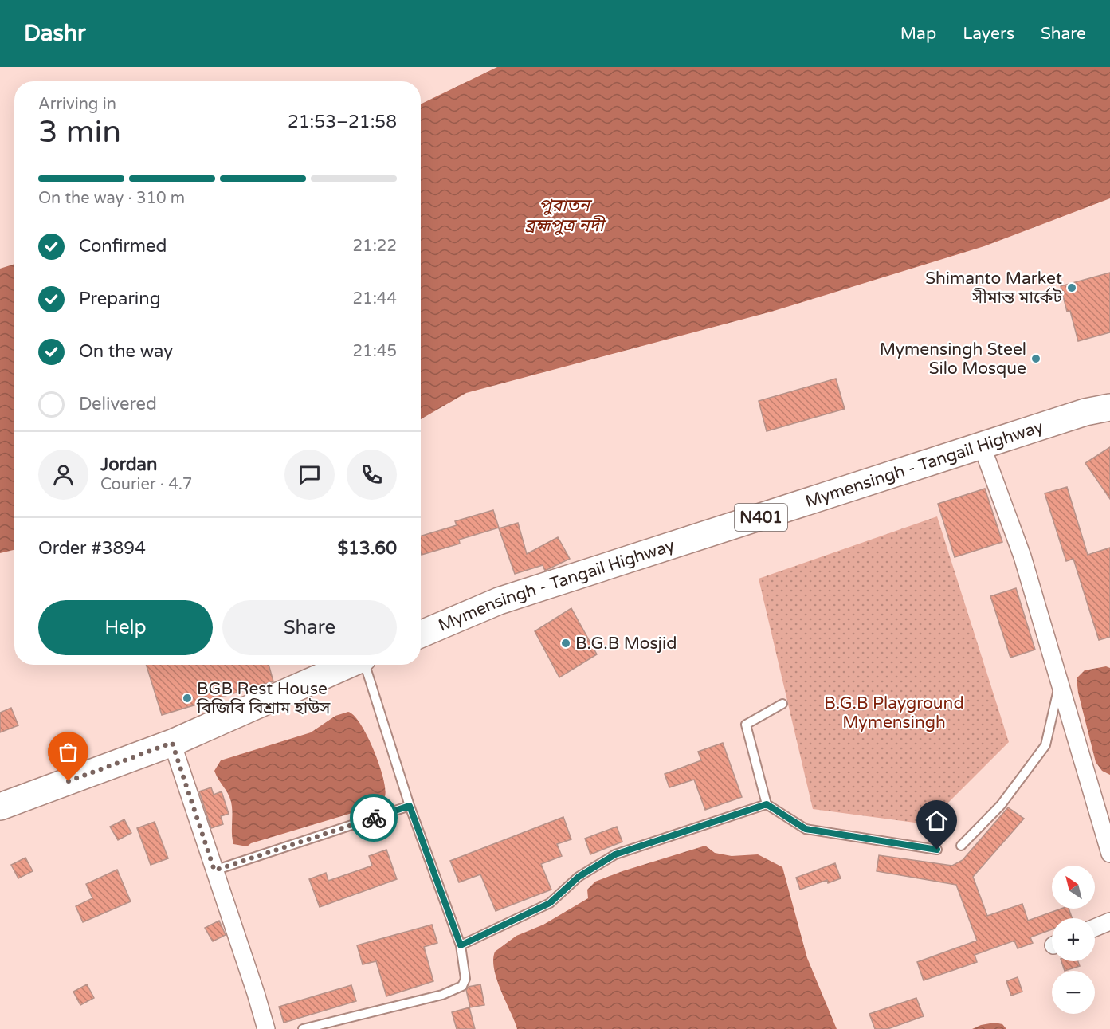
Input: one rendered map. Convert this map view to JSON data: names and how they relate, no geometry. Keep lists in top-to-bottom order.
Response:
{
  "streets": {
    "highway": ["Mymensingh - Tangail Highway", "N401"]
  },
  "water": ["পুরাতন ব্রহ্মপুত্র নদী"],
  "parks": ["B.G.B Playground Mymensingh"],
  "places": [
    "Shimanto Market সীমান্ত মার্কেট",
    "Mymensingh Steel Silo Mosque",
    "B.G.B Mosjid",
    "BGB Rest House বিজিবি বিশ্রাম হাউস"
  ],
  "north": "top left",
  "page": {
    "header": "Dashr",
    "nav": ["Map", "Layers", "Share"],
    "heading": ["3 min", "Arriving in", "21:53–21:58"],
    "panel": [
      "Jordan",
      "Courier · 4.7",
      "Order #3894",
      "$13.60"
    ],
    "bar": "On the way · 310 m",
    "list": [
      ["Confirmed", "21:22"],
      ["Preparing", "21:44"],
      ["On the way", "21:45"],
      "Delivered"
    ],
    "buttons": ["Help", "Share"],
    "map_buttons": ["+", "−"]
  }
}
